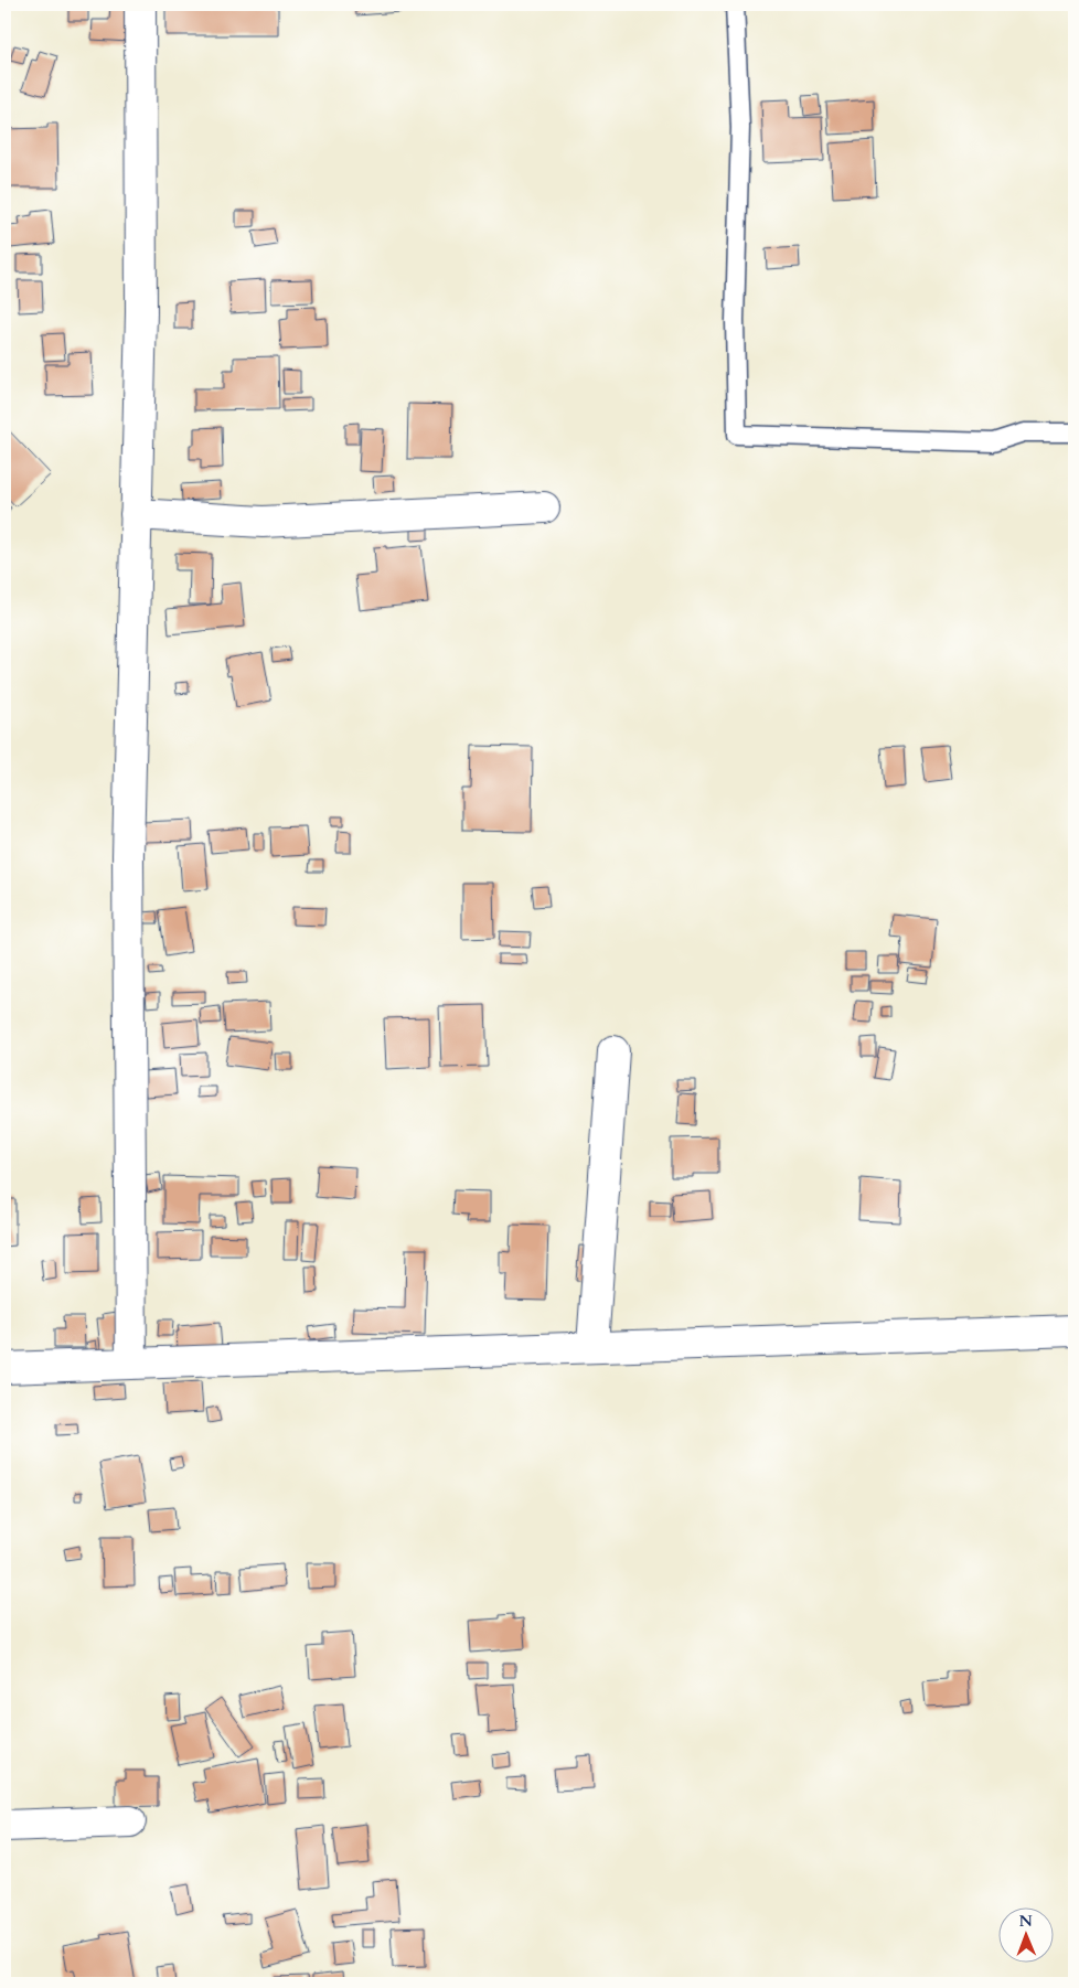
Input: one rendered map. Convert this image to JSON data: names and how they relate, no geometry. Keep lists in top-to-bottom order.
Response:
{
  "north": "top"
}
